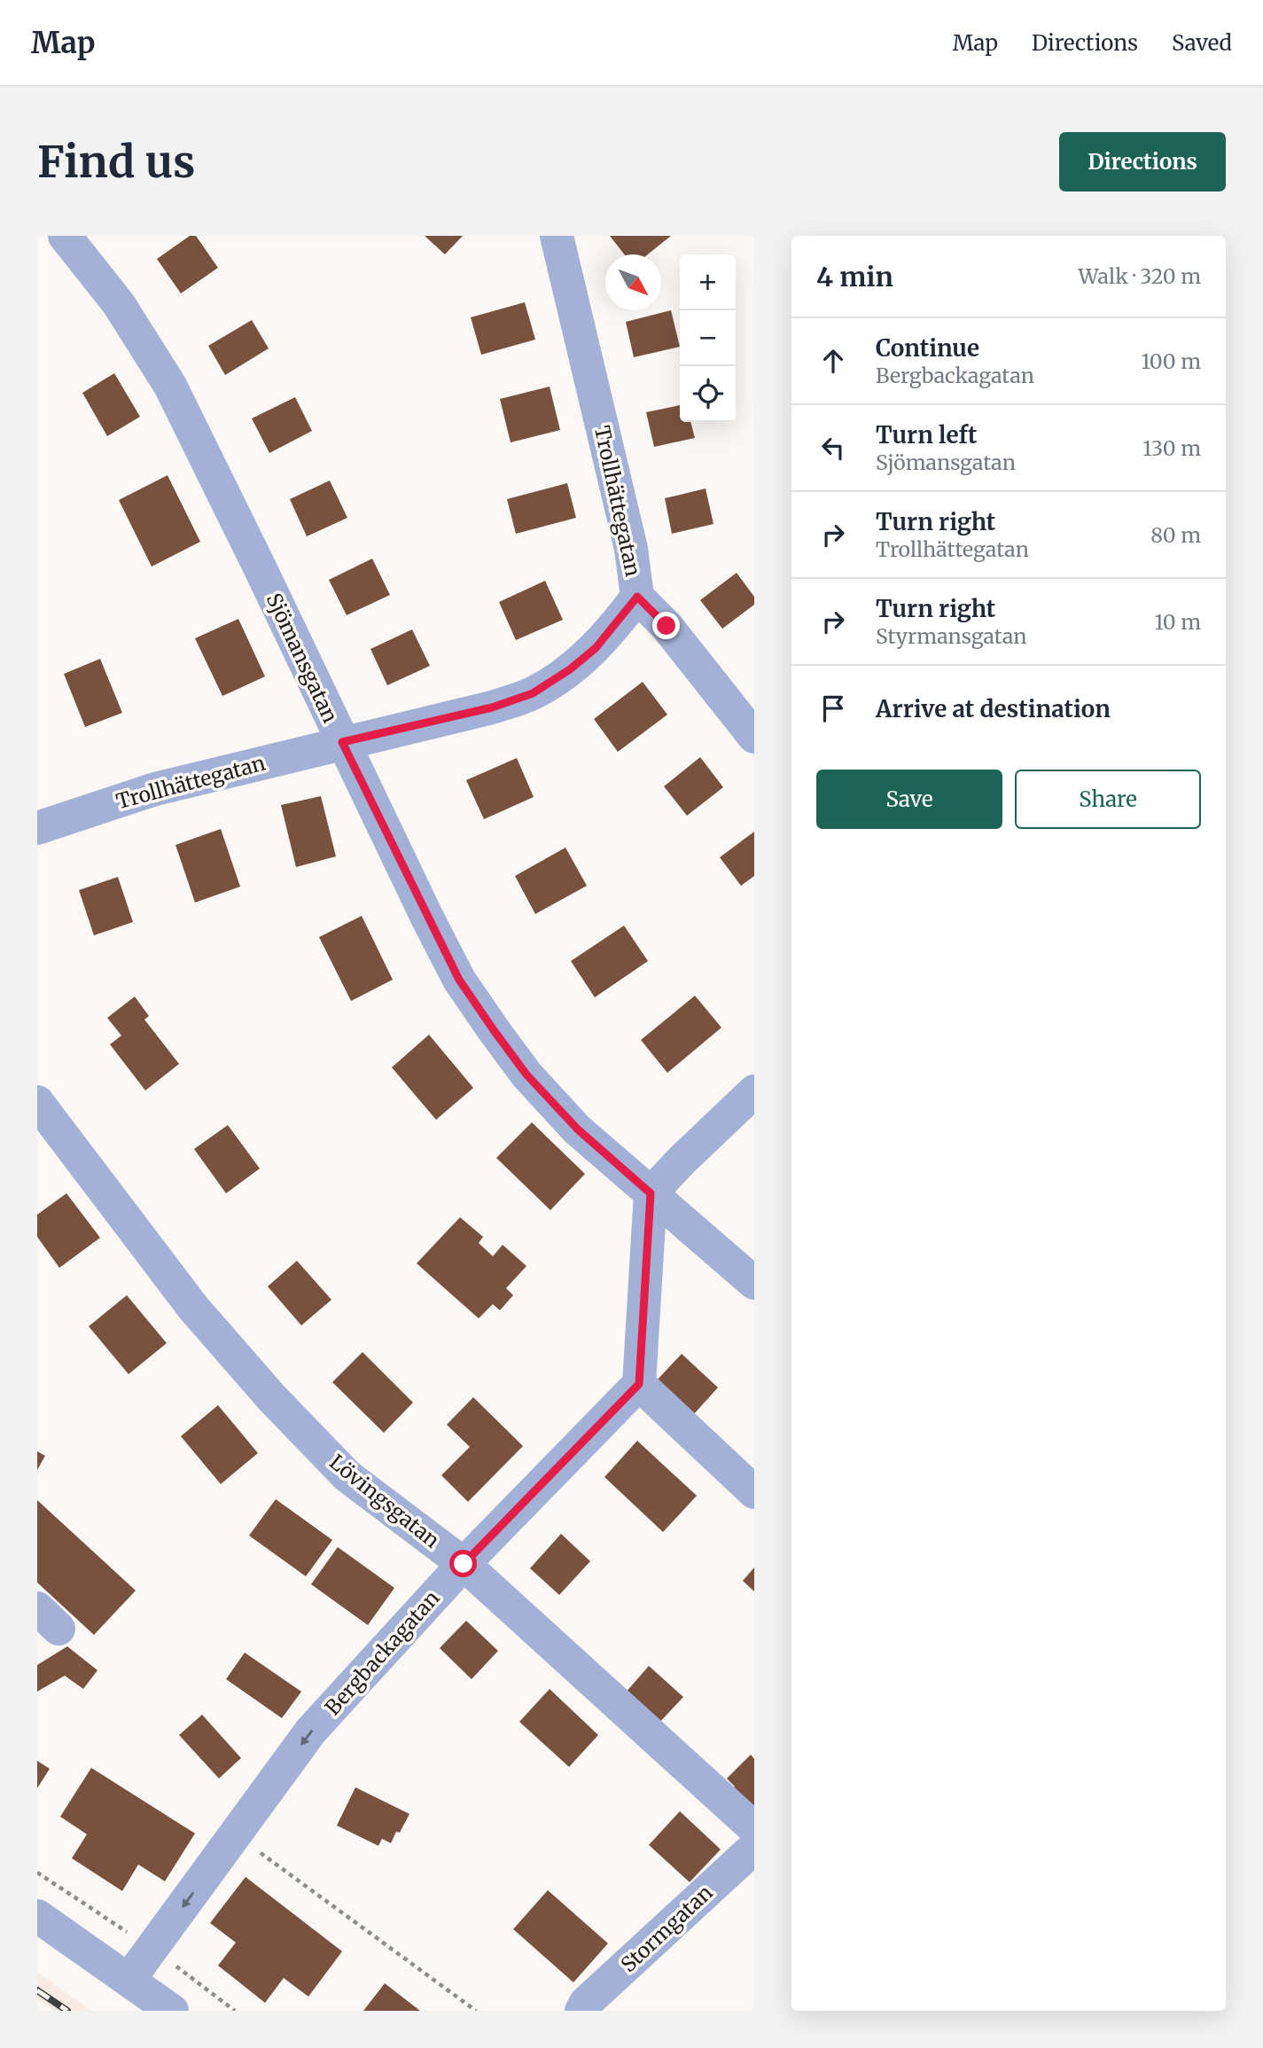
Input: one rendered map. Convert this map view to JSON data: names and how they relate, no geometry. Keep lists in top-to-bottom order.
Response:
{
  "streets": {
    "street": [
      "Trollhättegatan",
      "Sjömansgatan",
      "Lövingsgatan",
      "Bergbackagatan",
      "Stormgatan"
    ]
  },
  "crossings": [
    ["Trollhättegatan", "Sjömansgatan"],
    ["Lövingsgatan", "Bergbackagatan"]
  ],
  "one_way": ["Bergbackagatan"],
  "north": "bottom right",
  "page": {
    "header": "Map",
    "nav": ["Map", "Directions", "Saved"],
    "buttons": [
      "Directions",
      ["Save", "Share"]
    ],
    "title": "Find us",
    "heading": ["4 min", "Walk · 320 m"],
    "map_buttons": ["+", "−"],
    "list": [
      ["Continue", "Bergbackagatan", "100 m"],
      ["Turn left", "Sjömansgatan", "130 m"],
      ["Turn right", "Trollhättegatan", "80 m"],
      ["Turn right", "Styrmansgatan", "10 m"],
      "Arrive at destination"
    ]
  }
}
